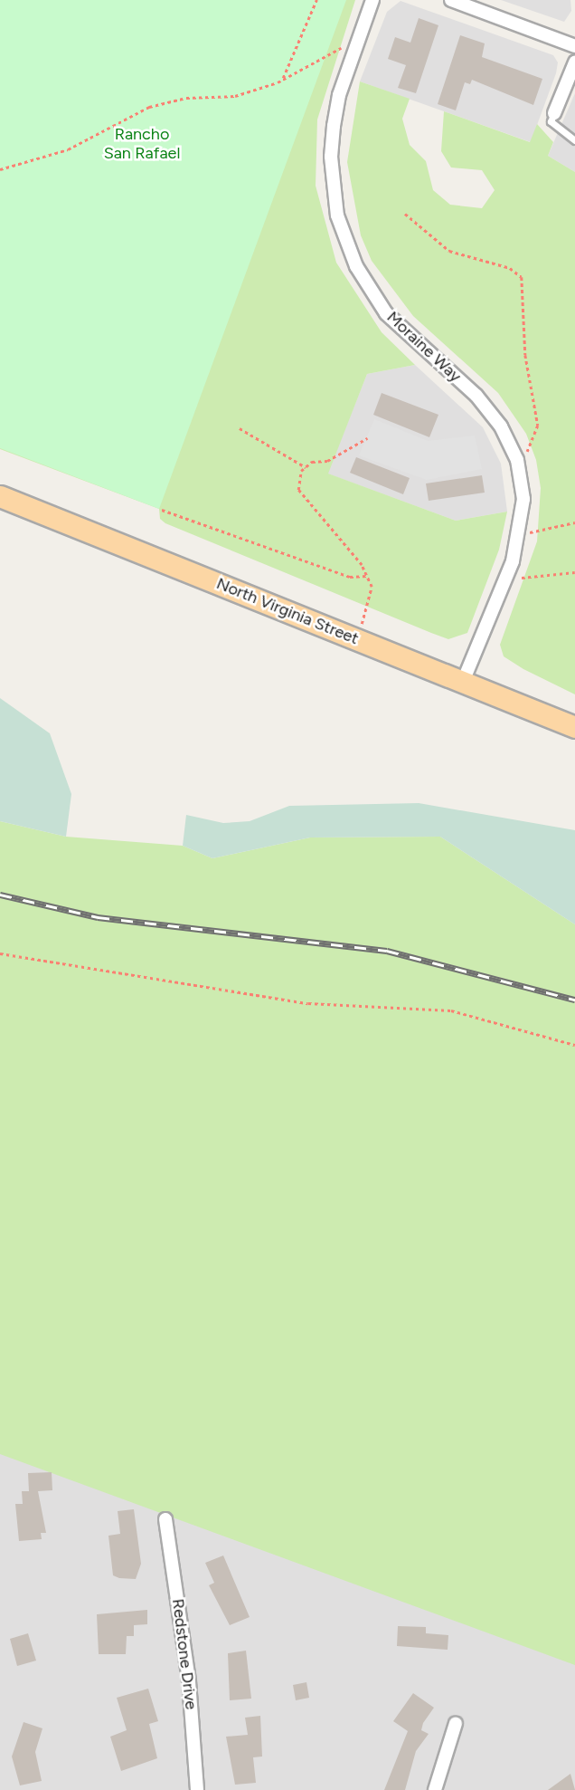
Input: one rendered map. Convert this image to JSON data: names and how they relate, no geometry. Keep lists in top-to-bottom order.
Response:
{
  "streets": {
    "main road": ["North Virginia Street"],
    "street": ["Moraine Way", "Redstone Drive"]
  },
  "crossings": [
    ["Moraine Way", "North Virginia Street"]
  ],
  "parks": ["Rancho San Rafael"]
}
